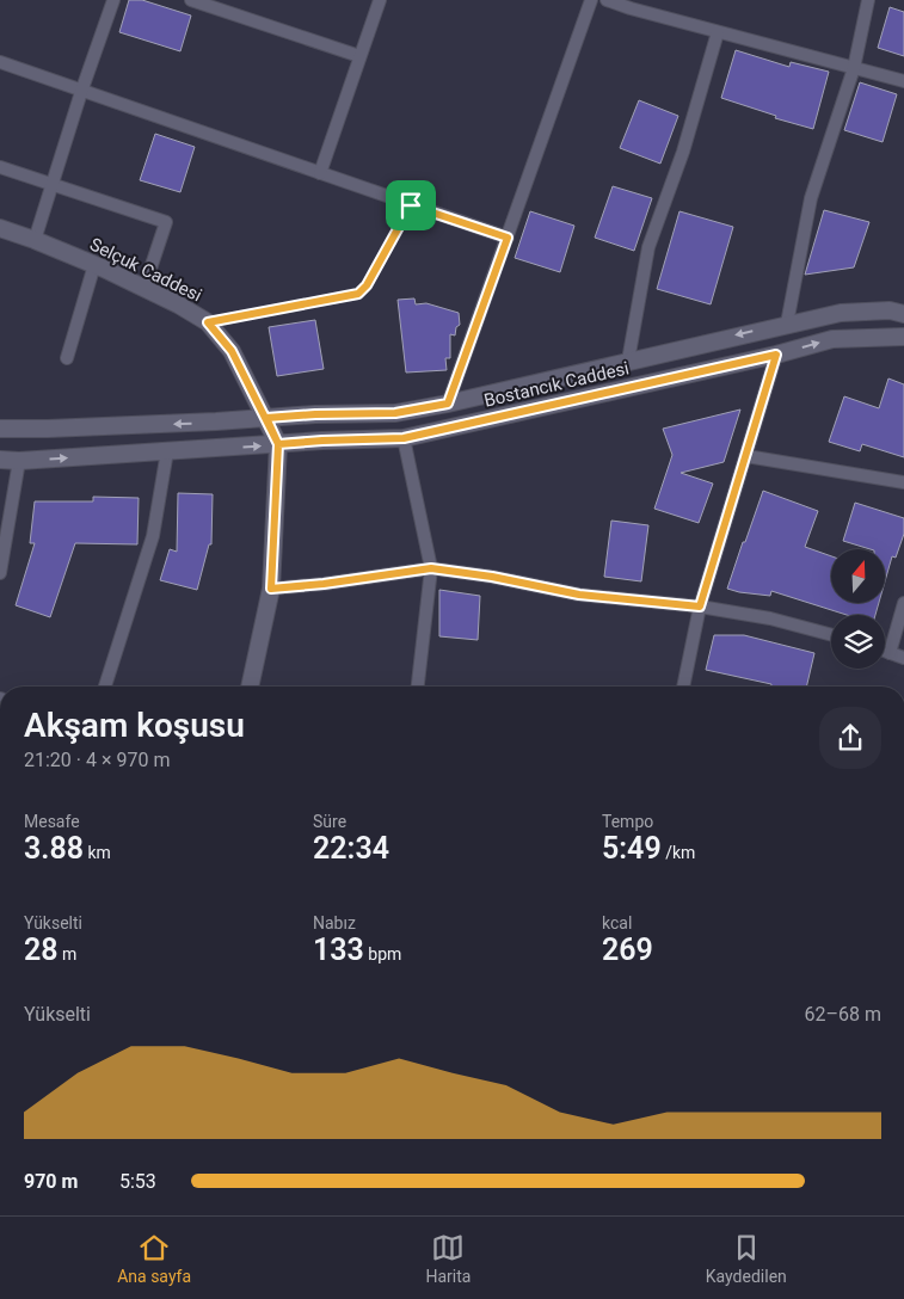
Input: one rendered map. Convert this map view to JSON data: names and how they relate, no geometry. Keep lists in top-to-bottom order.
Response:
{
  "streets": {
    "main road": ["Selçuk Caddesi", "Bostancık Caddesi"]
  },
  "crossings": [
    ["Selçuk Caddesi", "Bostancık Caddesi"]
  ],
  "north": "top",
  "page": {
    "heading": ["Akşam koşusu", "21:20 · 4 × 970 m"],
    "stats": [
      ["Mesafe", "3.88 km"],
      ["Süre", "22:34"],
      ["Tempo", "5:49 /km"],
      ["Yükselti", "28 m"],
      ["Nabız", "133 bpm"],
      ["kcal", "269"]
    ],
    "chart": ["Yükselti", "62–68 m"],
    "list": [
      {
        "name": "970 m",
        "note": "5:53"
      }
    ],
    "tabs": ["Ana sayfa", "Harita", "Kaydedilen"]
  }
}
